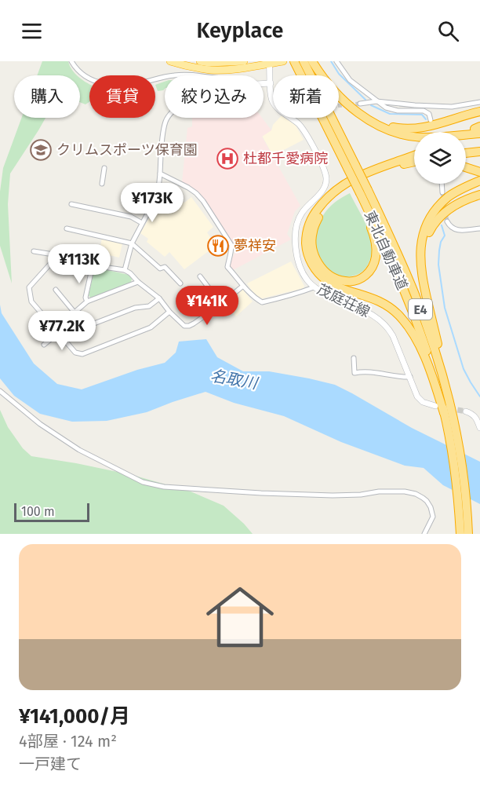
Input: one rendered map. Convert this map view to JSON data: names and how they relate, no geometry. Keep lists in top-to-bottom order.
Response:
{
  "streets": {
    "highway": ["東北自動車道", "E4"],
    "street": ["茂庭荘線"]
  },
  "water": ["名取川"],
  "places": {
    "school or university": ["クリムスポーツ保育園"],
    "hospital": ["杜都千愛病院"],
    "restaurant": ["夢祥安"]
  },
  "scale_bar": "100 m",
  "page": {
    "header": "Keyplace",
    "chip": [
      "購入",
      "賃貸",
      "絞り込み",
      "新着"
    ],
    "price": [
      "¥173K",
      "¥113K",
      "¥141K",
      "¥77.2K"
    ],
    "scale": "100 m",
    "list": [
      {
        "name": "¥141,000/月",
        "note": "4部屋 · 124 m² · 一戸建て"
      }
    ]
  }
}
